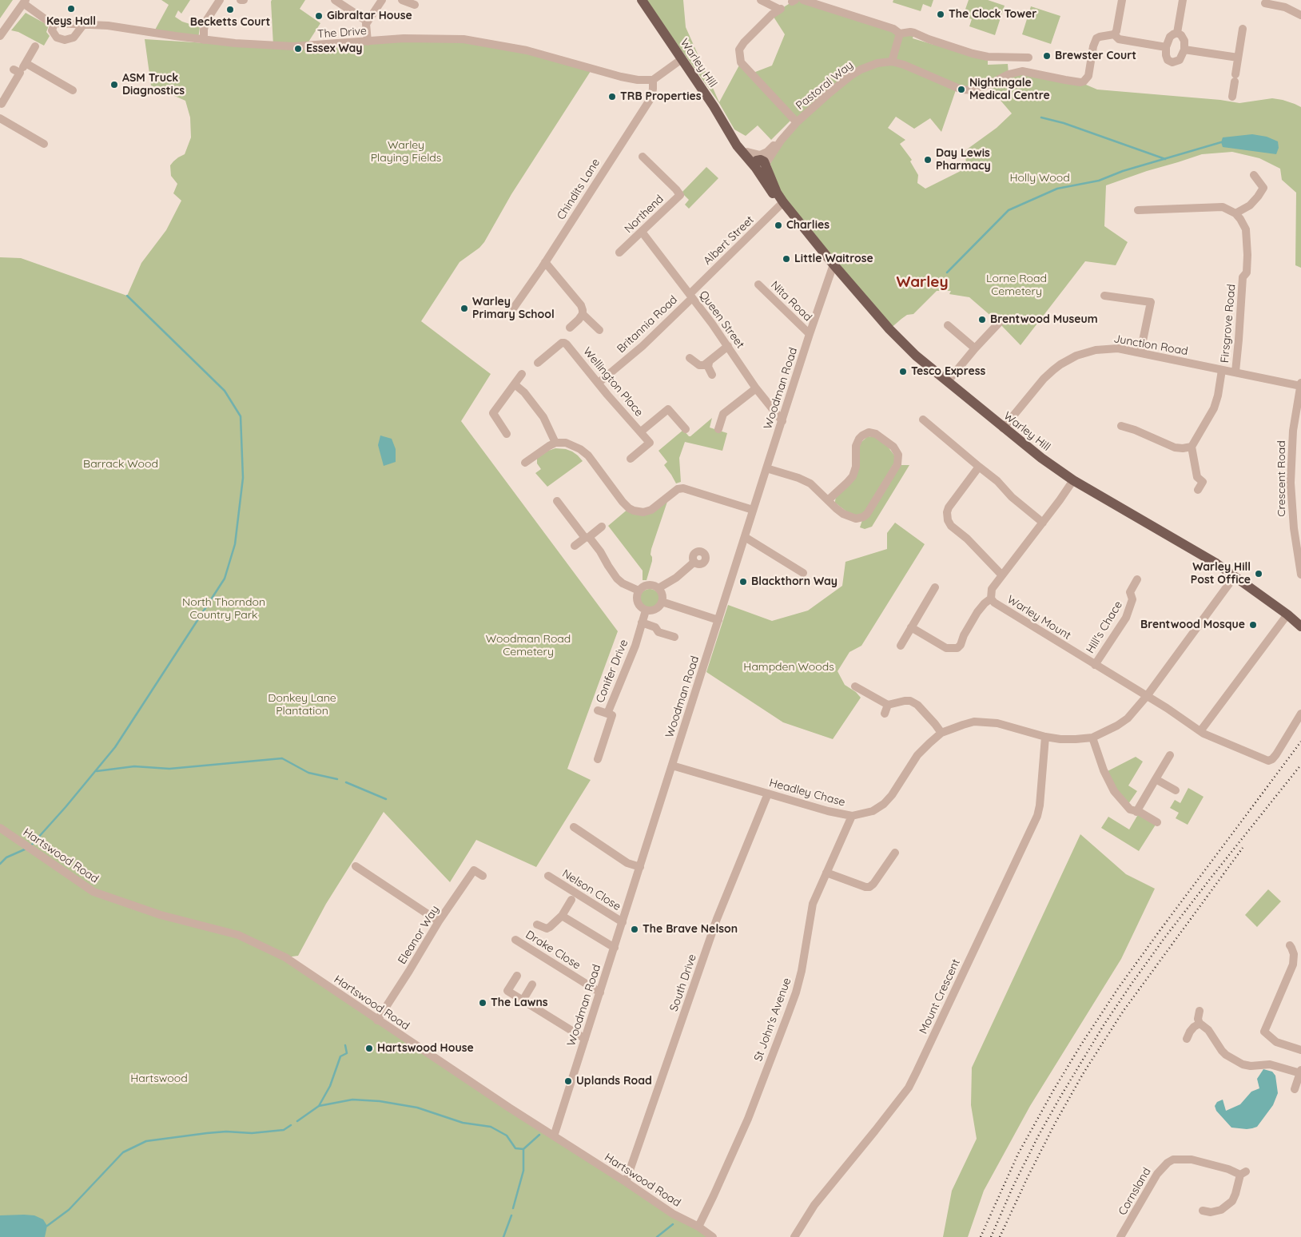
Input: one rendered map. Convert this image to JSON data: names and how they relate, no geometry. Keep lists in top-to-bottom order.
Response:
{
  "streets": {
    "main road": ["Warley Hill"],
    "street": [
      "The Drive",
      "Pastoral Way",
      "Chindits Lane",
      "Northend",
      "Albert Street",
      "Nita Road",
      "Queen Street",
      "Firsgrove Road",
      "Britannia Road",
      "Junction Road",
      "Wellington Place",
      "Woodman Road",
      "Crescent Road",
      "Warley Mount",
      "Hill's Chace",
      "Conifer Drive",
      "Headley Chase",
      "Hartswood Road",
      "Nelson Close",
      "Eleanor Way",
      "Drake Close",
      "South Drive",
      "Mount Crescent",
      "St John's Avenue",
      "Cornsland"
    ]
  },
  "crossings": [
    ["The Drive", "Chindits Lane"],
    ["Warley Hill", "Albert Street"],
    ["Warley Hill", "Junction Road"],
    ["Warley Hill", "Woodman Road"],
    ["Warley Hill", "Warley Mount"],
    ["Warley Hill", "Headley Chase"],
    ["Northend", "Queen Street"],
    ["Albert Street", "Queen Street"],
    ["Albert Street", "Britannia Road"],
    ["Nita Road", "Woodman Road"],
    ["Queen Street", "Britannia Road"],
    ["Queen Street", "Woodman Road"],
    ["Firsgrove Road", "Junction Road"],
    ["Britannia Road", "Wellington Place"],
    ["Junction Road", "Crescent Road"],
    ["Woodman Road", "Headley Chase"],
    ["Woodman Road", "Hartswood Road"],
    ["Woodman Road", "Nelson Close"],
    ["Woodman Road", "Drake Close"],
    ["Warley Mount", "Hill's Chace"],
    ["Warley Mount", "Headley Chase"],
    ["Headley Chase", "South Drive"],
    ["Headley Chase", "Mount Crescent"],
    ["Headley Chase", "St John's Avenue"],
    ["Hartswood Road", "Eleanor Way"],
    ["Hartswood Road", "South Drive"],
    ["Hartswood Road", "St John's Avenue"]
  ],
  "districts": ["Warley"],
  "parks": [
    "Warley Playing Fields",
    "Holly Wood",
    "Lorne Road Cemetery",
    "Barrack Wood",
    "North Thorndon Country Park",
    "Woodman Road Cemetery",
    "Hampden Woods",
    "Donkey Lane Plantation",
    "Hartswood"
  ],
  "places": [
    "Keys Hall",
    "Becketts Court",
    "The Clock Tower",
    "Gibraltar House",
    "Essex Way",
    "Brewster Court",
    "ASM Truck Diagnostics",
    "Nightingale Medical Centre",
    "TRB Properties",
    "Day Lewis Pharmacy",
    "Charlies",
    "Little Waitrose",
    "Warley Primary School",
    "Brentwood Museum",
    "Tesco Express",
    "Warley Hill Post Office",
    "Blackthorn Way",
    "Brentwood Mosque",
    "The Brave Nelson",
    "The Lawns",
    "Hartswood House",
    "Uplands Road"
  ]
}
